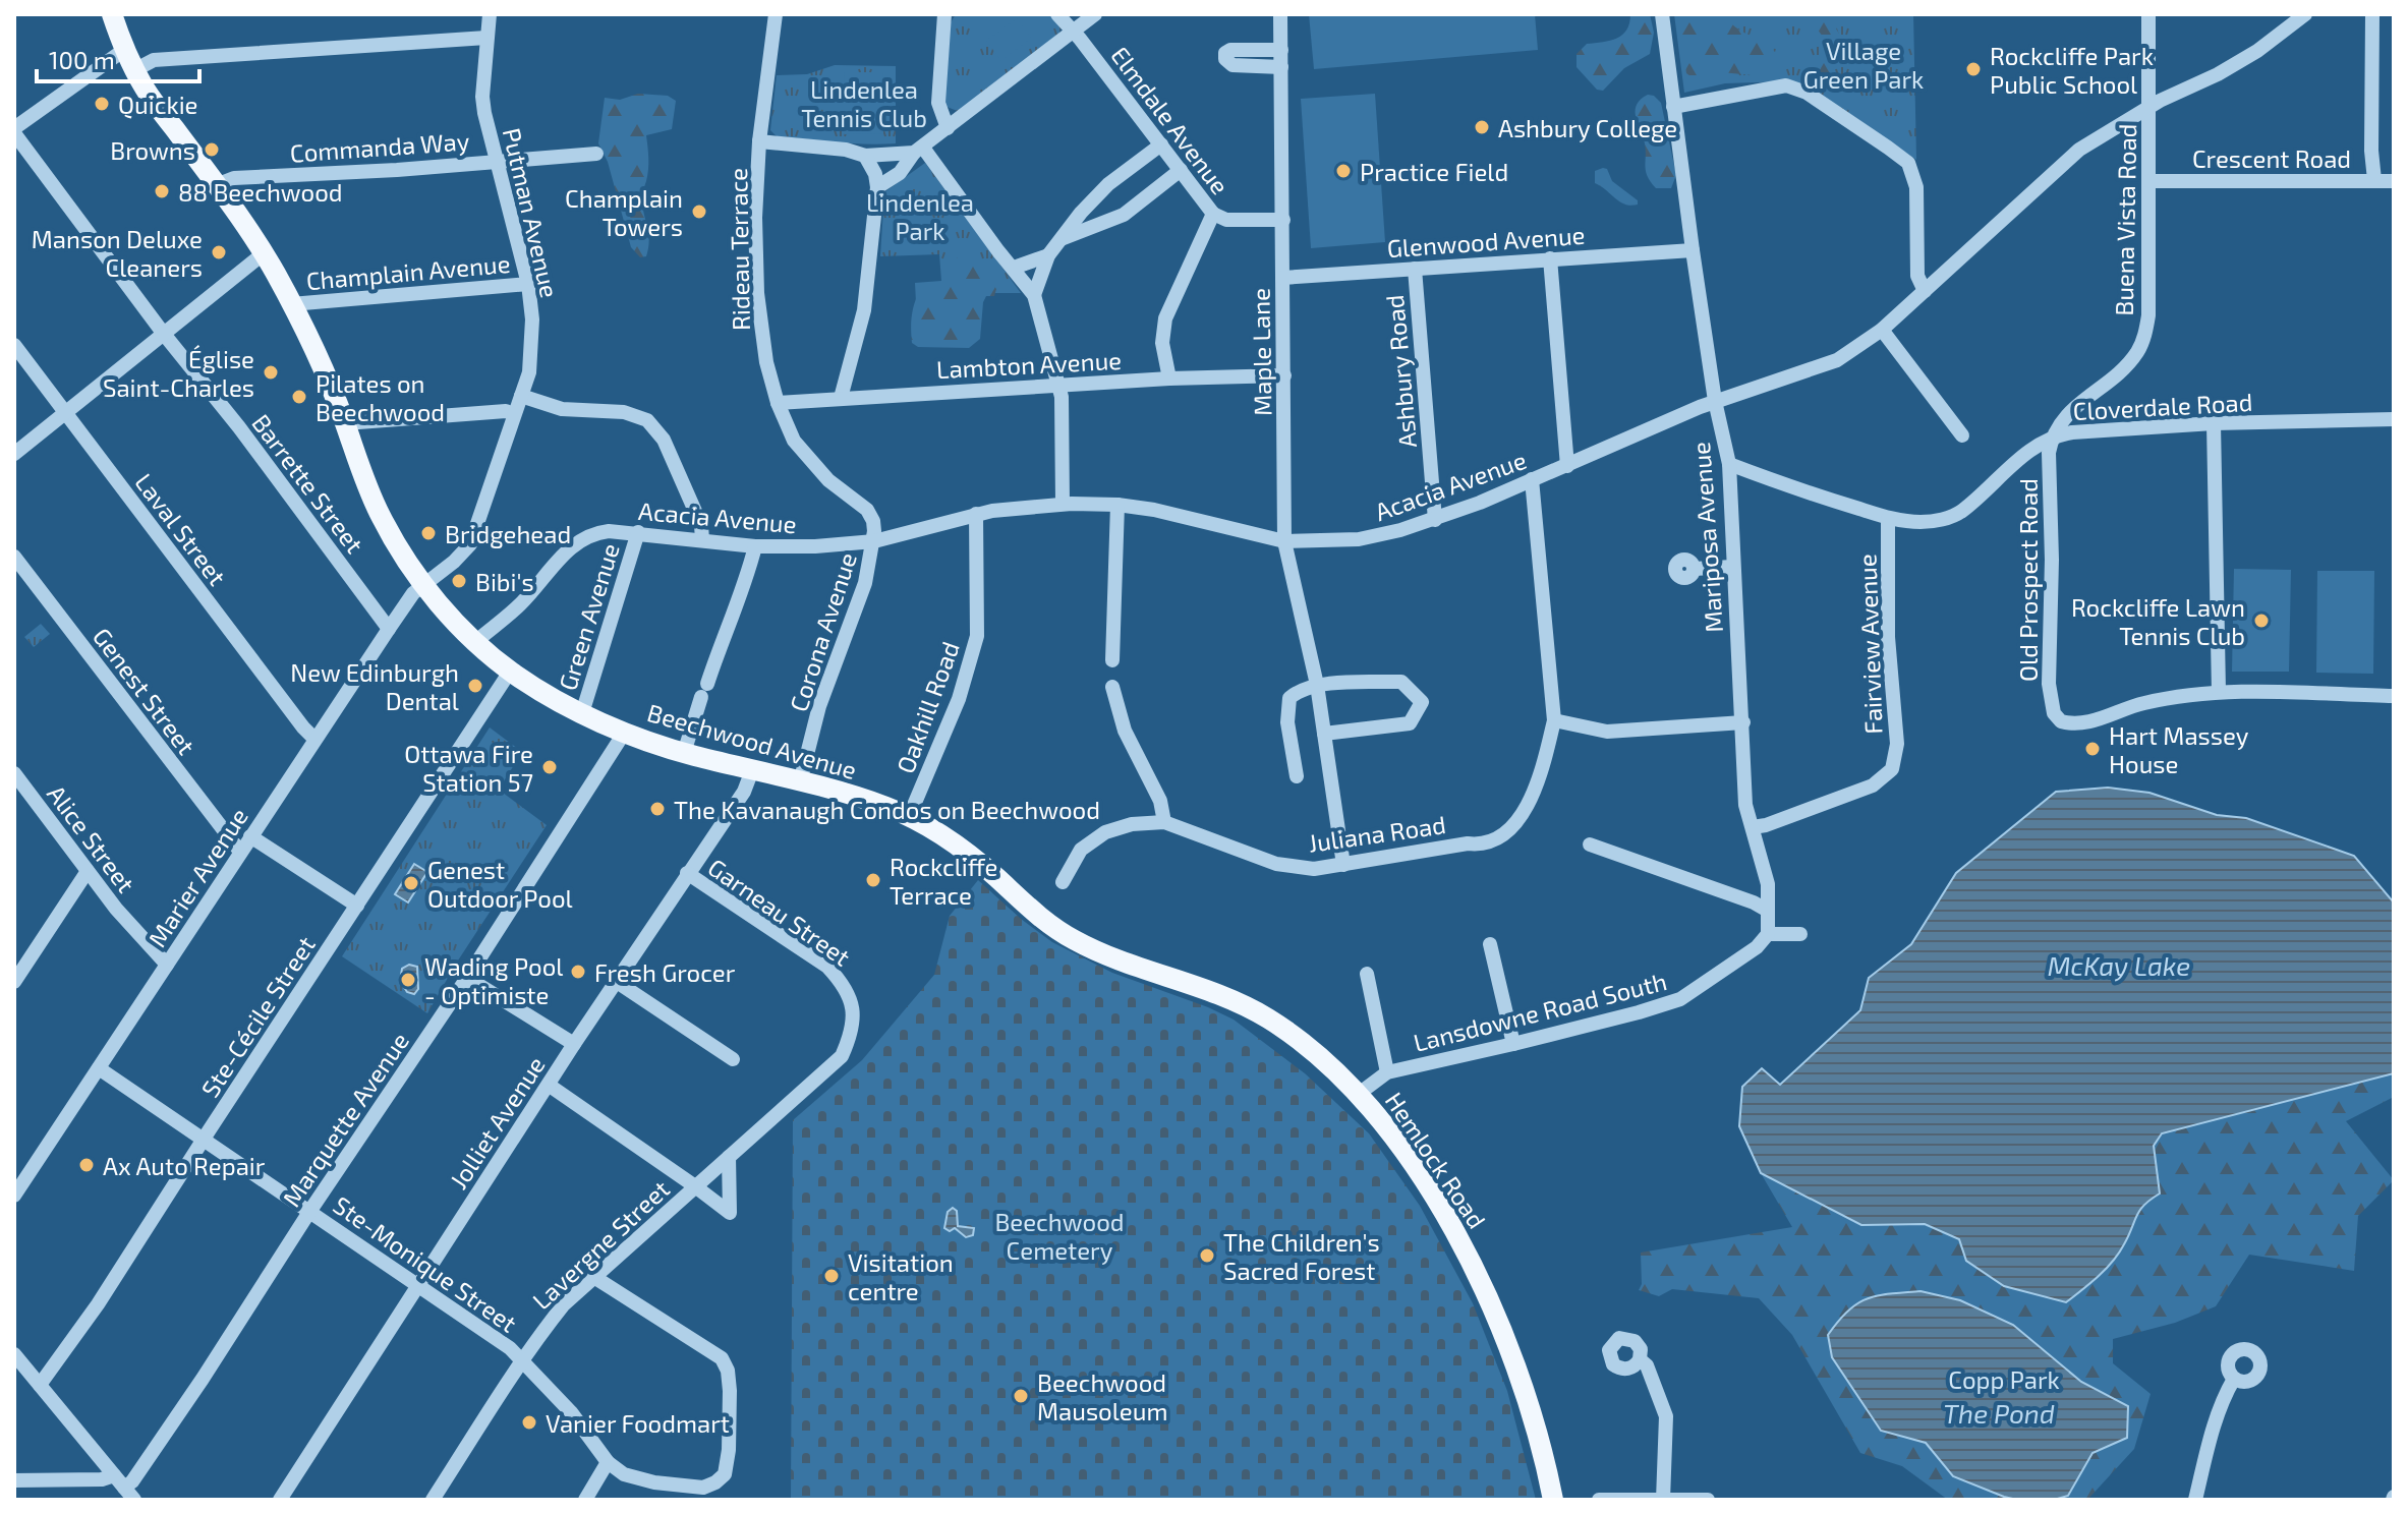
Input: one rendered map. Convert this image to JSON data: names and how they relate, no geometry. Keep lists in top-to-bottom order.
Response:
{
  "streets": {
    "main road": ["Beechwood Avenue", "Hemlock Road"],
    "street": [
      "Elmdale Avenue",
      "Commanda Way",
      "Crescent Road",
      "Putman Avenue",
      "Buena Vista Road",
      "Glenwood Avenue",
      "Rideau Terrace",
      "Champlain Avenue",
      "Maple Lane",
      "Lambton Avenue",
      "Ashbury Road",
      "Cloverdale Road",
      "Barrette Street",
      "Acacia Avenue",
      "Laval Street",
      "Mariposa Avenue",
      "Old Prospect Road",
      "Green Avenue",
      "Corona Avenue",
      "Fairview Avenue",
      "Genest Street",
      "Oakhill Road",
      "Juliana Road",
      "Alice Street",
      "Marier Avenue",
      "Garneau Street",
      "Lansdowne Road South",
      "Ste-Cécile Street",
      "Marquette Avenue",
      "Jolliet Avenue",
      "Lavergne Street",
      "Ste-Monique Street"
    ]
  },
  "crossings": [
    ["Elmdale Avenue", "Lambton Avenue"],
    ["Commanda Way", "Putman Avenue"],
    ["Commanda Way", "Beechwood Avenue"],
    ["Crescent Road", "Buena Vista Road"],
    ["Putman Avenue", "Champlain Avenue"],
    ["Putman Avenue", "Beechwood Avenue"],
    ["Putman Avenue", "Marier Avenue"],
    ["Buena Vista Road", "Cloverdale Road"],
    ["Buena Vista Road", "Acacia Avenue"],
    ["Buena Vista Road", "Old Prospect Road"],
    ["Glenwood Avenue", "Maple Lane"],
    ["Glenwood Avenue", "Ashbury Road"],
    ["Glenwood Avenue", "Mariposa Avenue"],
    ["Rideau Terrace", "Lambton Avenue"],
    ["Rideau Terrace", "Acacia Avenue"],
    ["Rideau Terrace", "Corona Avenue"],
    ["Champlain Avenue", "Beechwood Avenue"],
    ["Maple Lane", "Lambton Avenue"],
    ["Maple Lane", "Acacia Avenue"],
    ["Maple Lane", "Juliana Road"],
    ["Ashbury Road", "Acacia Avenue"],
    ["Cloverdale Road", "Mariposa Avenue"],
    ["Cloverdale Road", "Old Prospect Road"],
    ["Cloverdale Road", "Fairview Avenue"],
    ["Barrette Street", "Marier Avenue"],
    ["Acacia Avenue", "Mariposa Avenue"],
    ["Acacia Avenue", "Green Avenue"],
    ["Acacia Avenue", "Corona Avenue"],
    ["Acacia Avenue", "Oakhill Road"],
    ["Acacia Avenue", "Beechwood Avenue"],
    ["Acacia Avenue", "Juliana Road"],
    ["Laval Street", "Marier Avenue"],
    ["Mariposa Avenue", "Fairview Avenue"],
    ["Green Avenue", "Beechwood Avenue"],
    ["Corona Avenue", "Beechwood Avenue"],
    ["Genest Street", "Marier Avenue"],
    ["Oakhill Road", "Beechwood Avenue"],
    ["Beechwood Avenue", "Marier Avenue"],
    ["Beechwood Avenue", "Ste-Cécile Street"],
    ["Beechwood Avenue", "Marquette Avenue"],
    ["Beechwood Avenue", "Jolliet Avenue"],
    ["Beechwood Avenue", "Hemlock Road"],
    ["Alice Street", "Marier Avenue"],
    ["Marier Avenue", "Ste-Monique Street"],
    ["Garneau Street", "Jolliet Avenue"],
    ["Garneau Street", "Lavergne Street"],
    ["Lansdowne Road South", "Hemlock Road"],
    ["Ste-Cécile Street", "Ste-Monique Street"],
    ["Marquette Avenue", "Ste-Monique Street"],
    ["Jolliet Avenue", "Ste-Monique Street"],
    ["Lavergne Street", "Ste-Monique Street"]
  ],
  "water": ["McKay Lake", "The Pond"],
  "parks": [
    "Village Green Park",
    "Lindenlea Tennis Club",
    "Lindenlea Park",
    "Beechwood Cemetery",
    "Copp Park"
  ],
  "places": [
    "Rockcliffe Park Public School",
    "Quickie",
    "Ashbury College",
    "Browns",
    "Practice Field",
    "88 Beechwood",
    "Champlain Towers",
    "Manson Deluxe Cleaners",
    "Église Saint-Charles",
    "Pilates on Beechwood",
    "Bridgehead",
    "Bibi's",
    "Rockcliffe Lawn Tennis Club",
    "New Edinburgh Dental",
    "Hart Massey House",
    "Ottawa Fire Station 57",
    "The Kavanaugh Condos on Beechwood",
    "Rockcliffe Terrace",
    "Genest Outdoor Pool",
    "Fresh Grocer",
    "Wading Pool - Optimiste",
    "Ax Auto Repair",
    "The Children's Sacred Forest",
    "Visitation centre",
    "Beechwood Mausoleum",
    "Vanier Foodmart"
  ],
  "scale_bar": "100 m"
}
